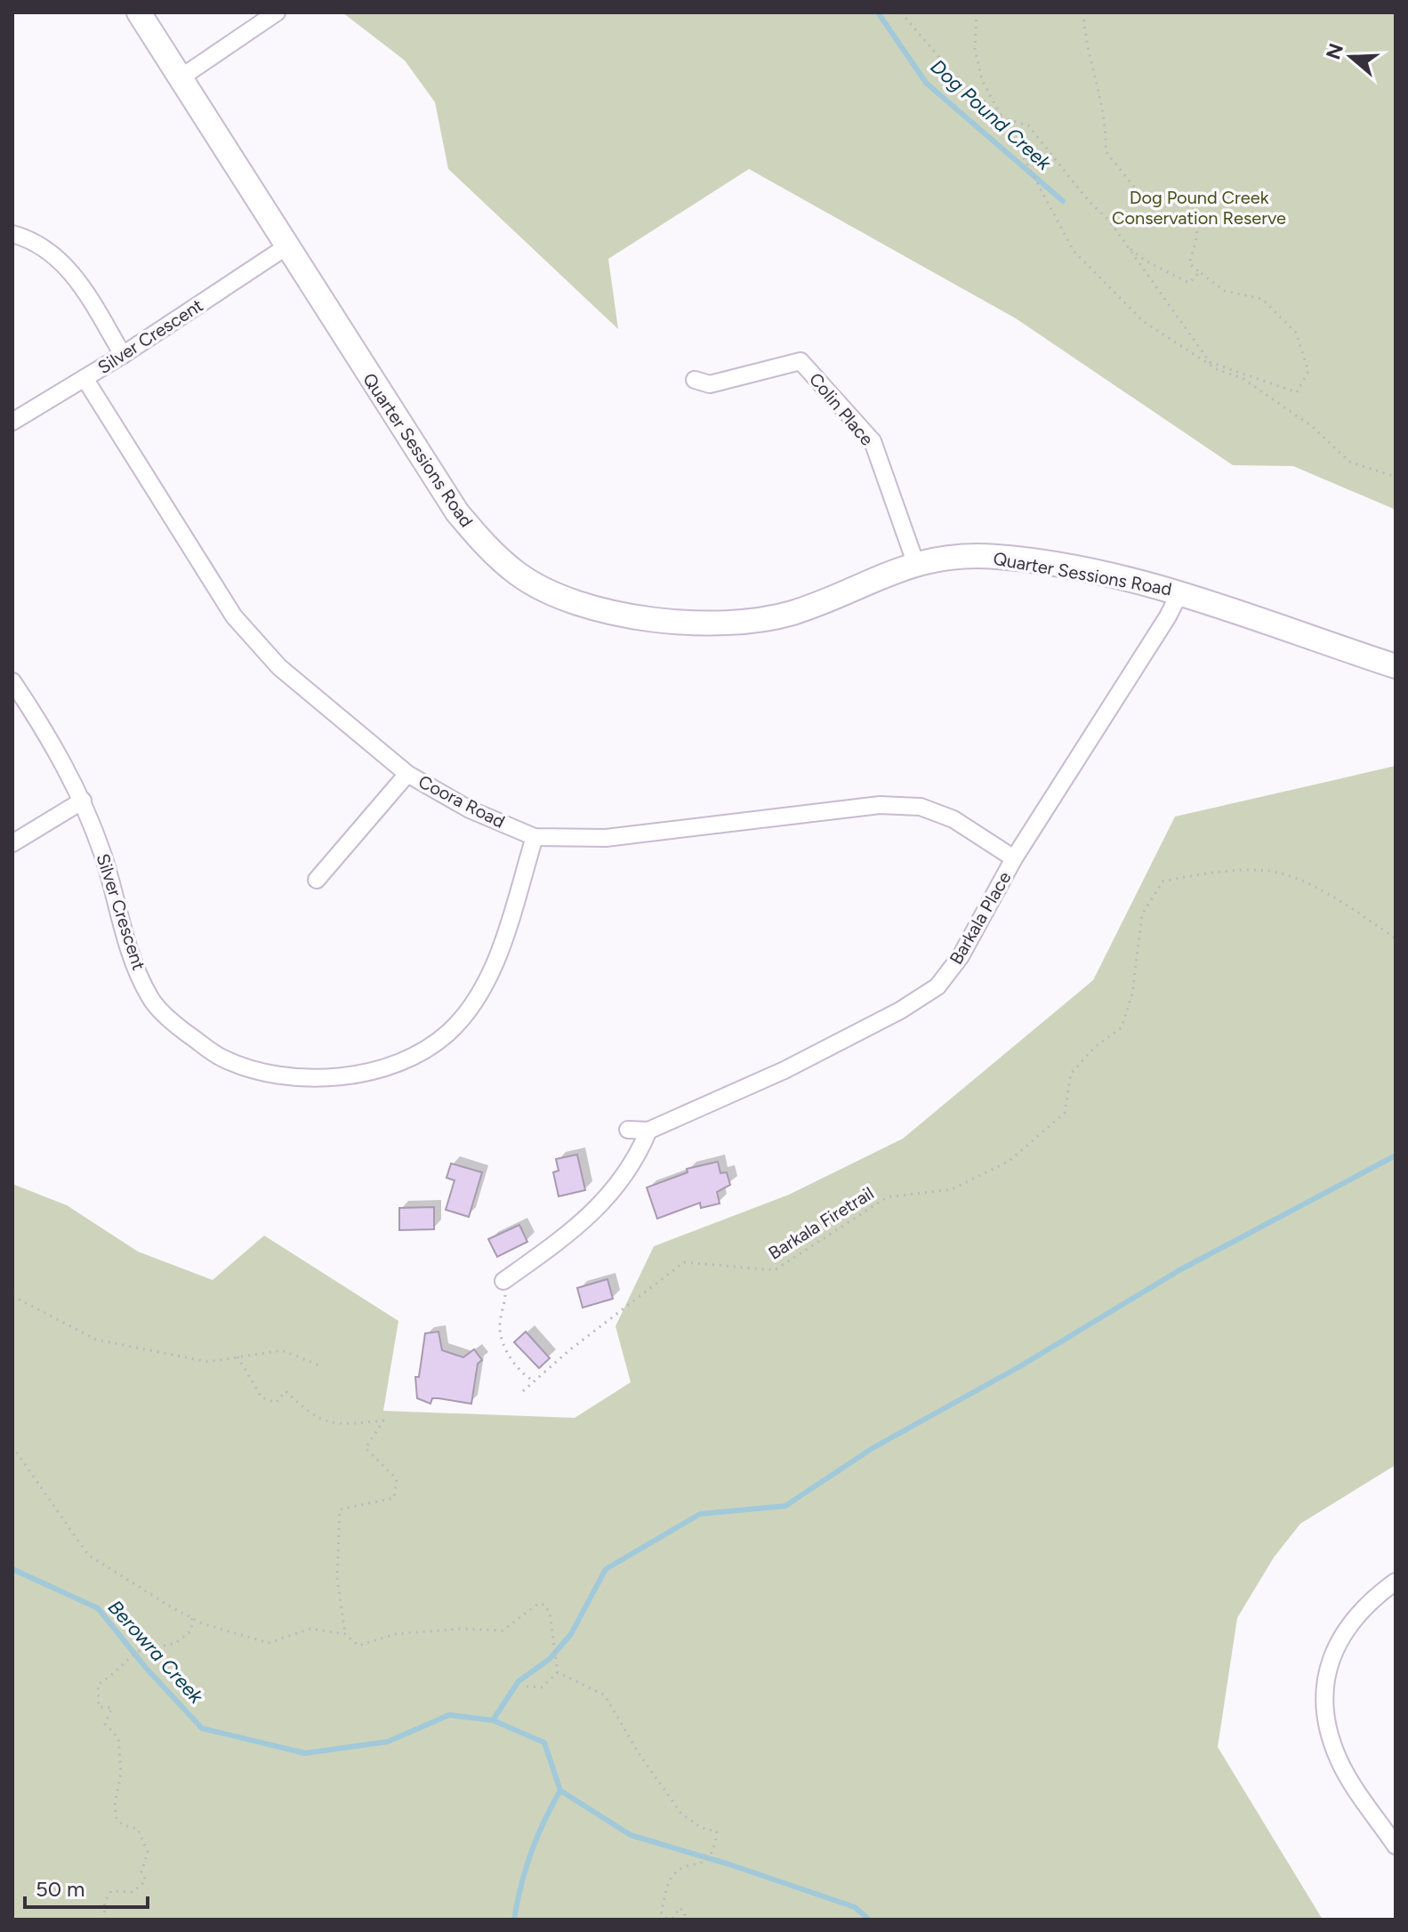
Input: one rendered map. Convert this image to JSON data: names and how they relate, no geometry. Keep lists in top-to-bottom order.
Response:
{
  "streets": {
    "main road": ["Quarter Sessions Road"],
    "street": [
      "Silver Crescent",
      "Colin Place",
      "Coora Road",
      "Barkala Place"
    ],
    "path": ["Barkala Firetrail"]
  },
  "crossings": [
    ["Silver Crescent", "Quarter Sessions Road"],
    ["Silver Crescent", "Coora Road"],
    ["Colin Place", "Quarter Sessions Road"],
    ["Quarter Sessions Road", "Barkala Place"],
    ["Coora Road", "Barkala Place"]
  ],
  "water": ["Dog Pound Creek", "Berowra Creek"],
  "parks": ["Dog Pound Creek Conservation Reserve"],
  "scale_bar": "50 m",
  "north": "left"
}
